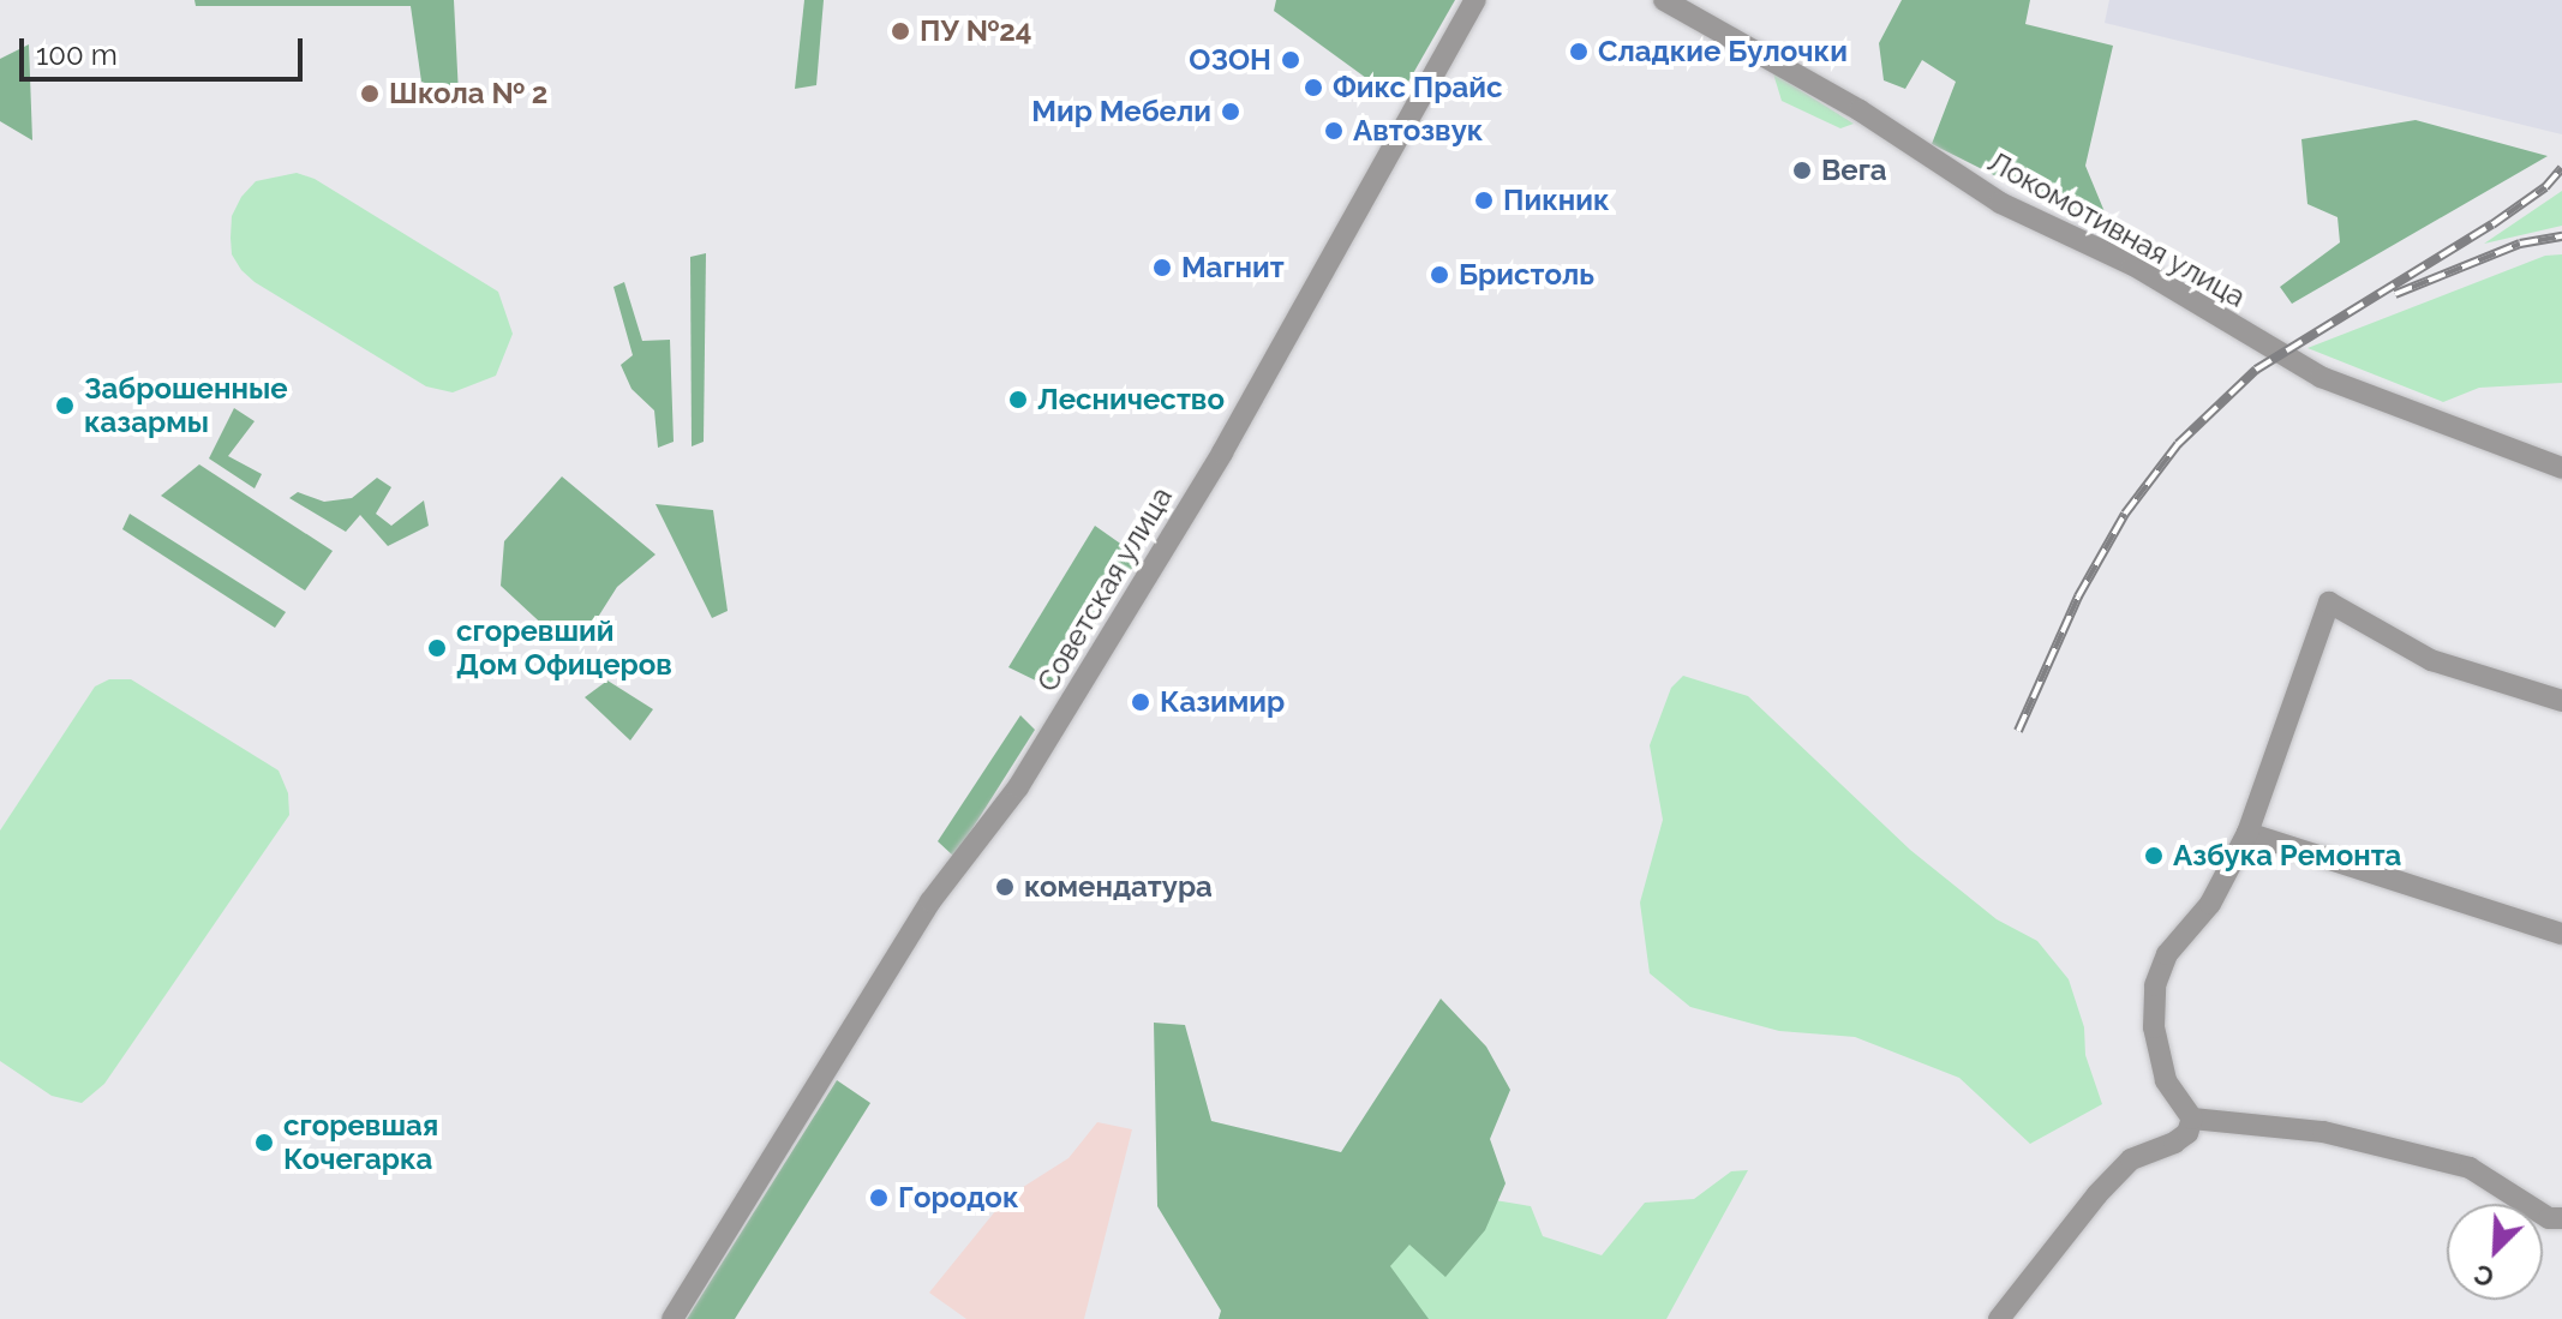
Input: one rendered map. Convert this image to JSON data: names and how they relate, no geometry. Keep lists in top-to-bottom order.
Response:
{
  "streets": {
    "street": ["Локомотивная улица", "Советская улица"]
  },
  "places": [
    "ПУ №24",
    "Сладкие Булочки",
    "ОЗОН",
    "Фикс Прайс",
    "Школа № 2",
    "Мир Мебели",
    "Автозвук",
    "Вега",
    "Пикник",
    "Магнит",
    "Бристоль",
    "Лесничество",
    "Заброшенные казармы",
    "сгоревший Дом Офицеров",
    "Казимир",
    "Азбука Ремонта",
    "комендатура",
    "сгоревшая Кочегарка",
    "Городок"
  ],
  "scale_bar": "100 m",
  "north": "bottom left"
}
